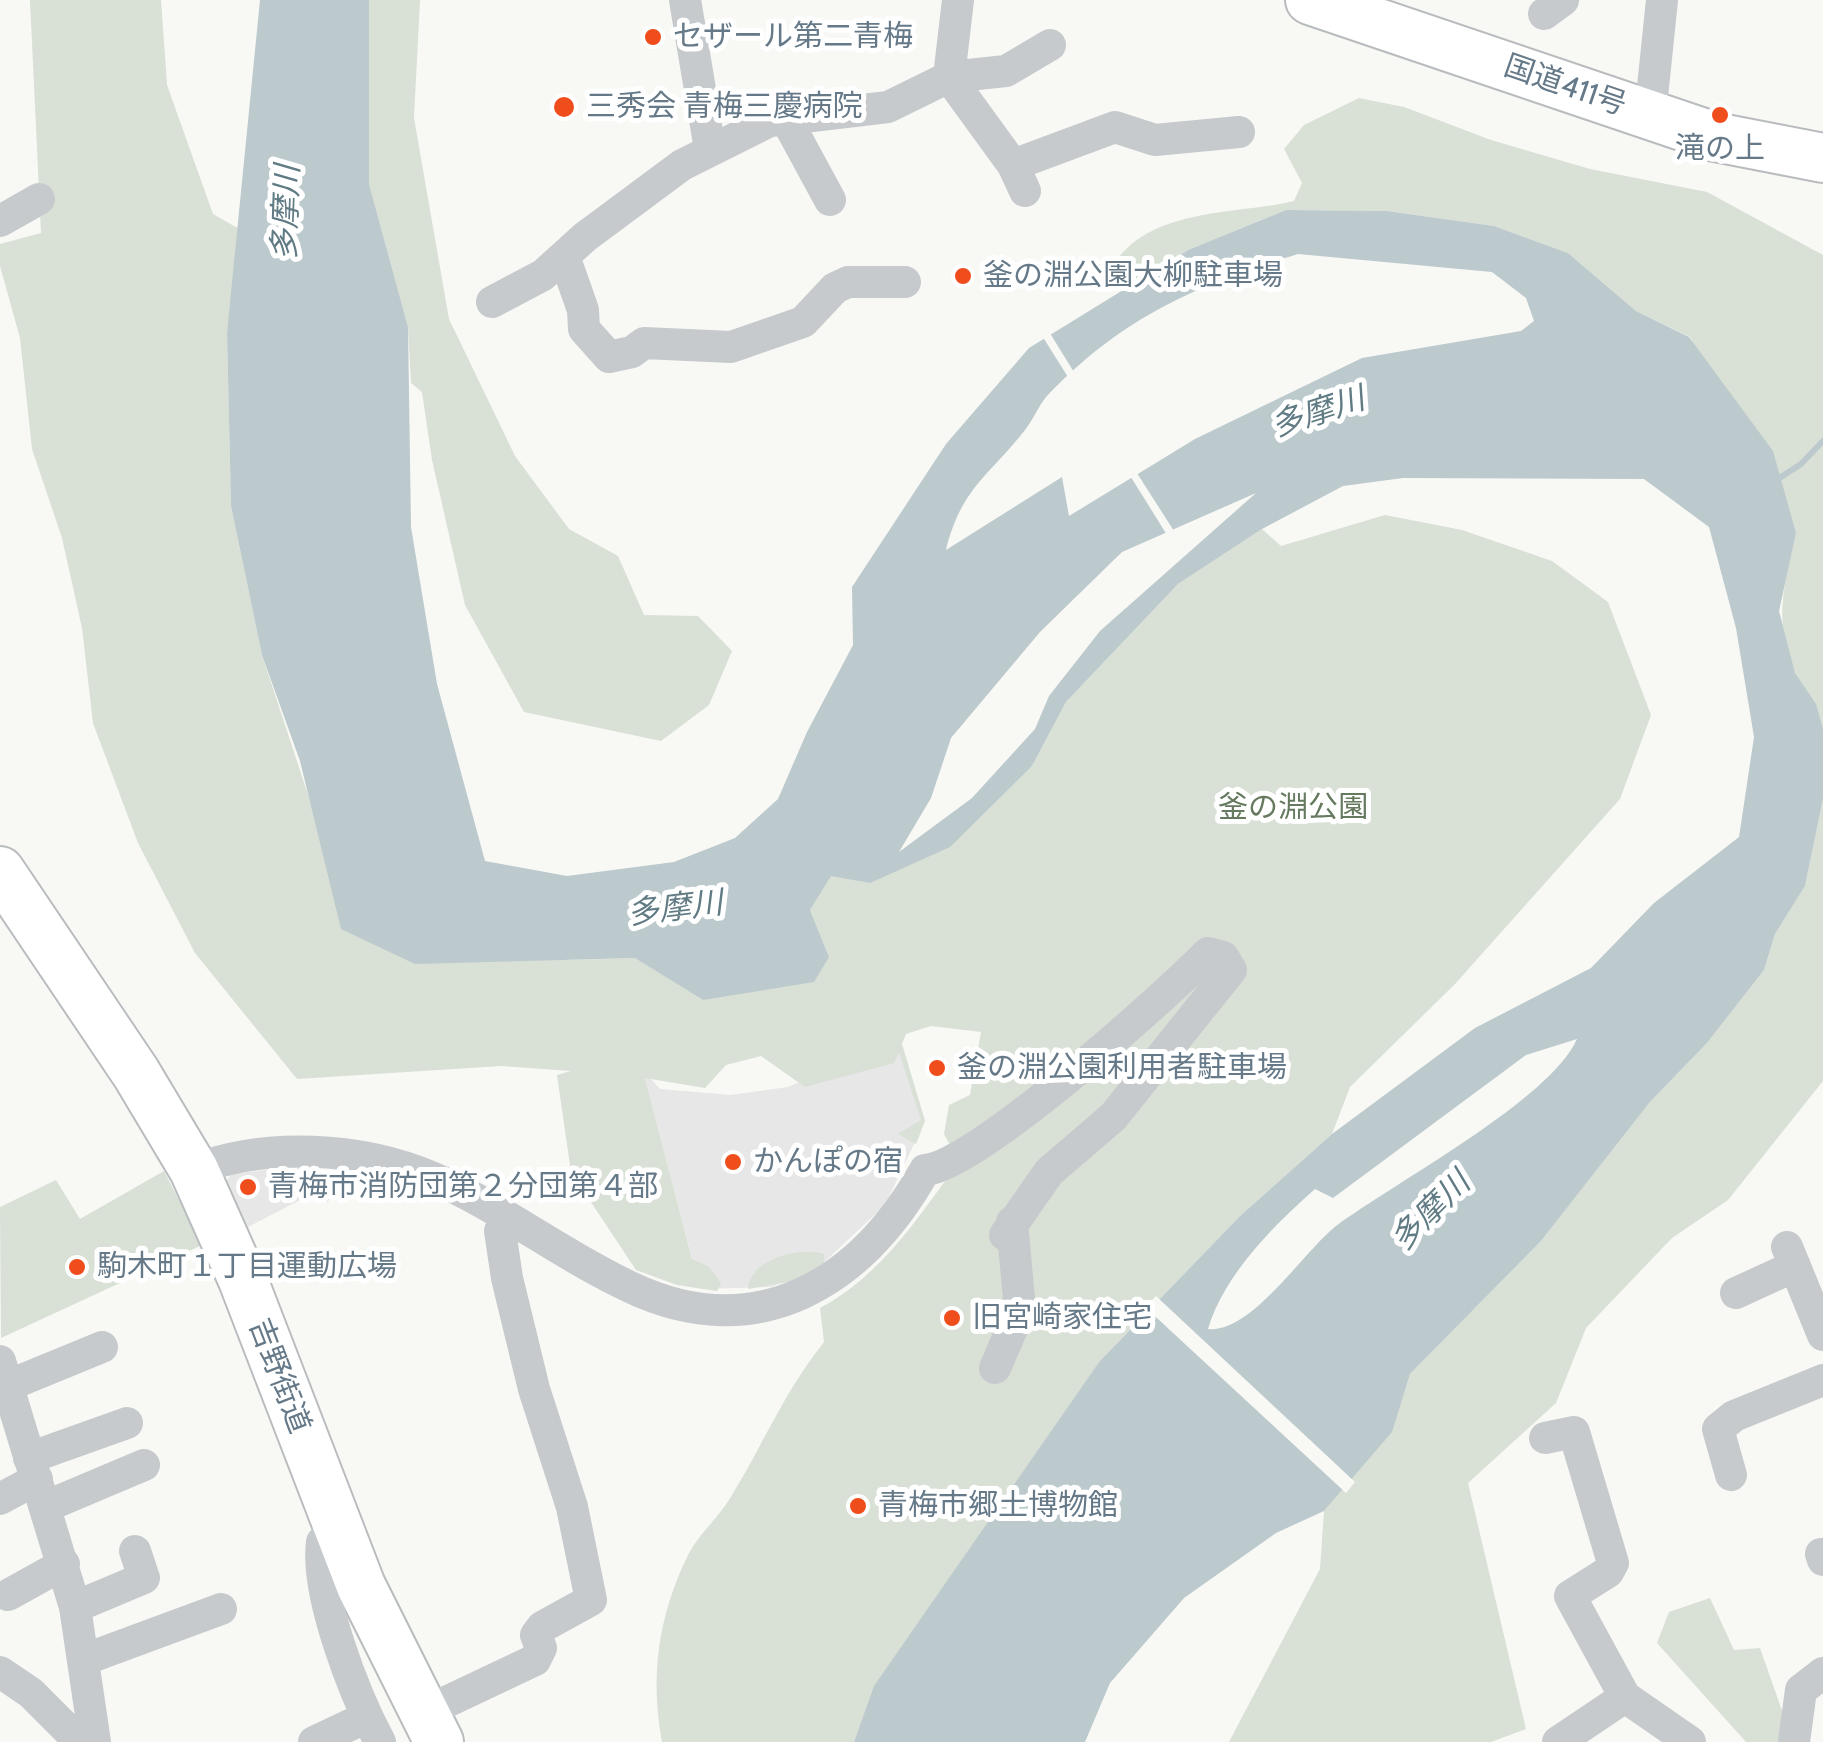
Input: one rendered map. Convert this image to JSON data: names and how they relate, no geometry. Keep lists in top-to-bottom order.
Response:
{
  "streets": {
    "highway": ["国道411号", "吉野街道"]
  },
  "water": ["多摩川"],
  "parks": ["釜の淵公園"],
  "places": [
    "セザール第二青梅",
    "三秀会 青梅三慶病院",
    "滝の上",
    "釜の淵公園大柳駐車場",
    "釜の淵公園利用者駐車場",
    "かんぽの宿",
    "青梅市消防団第２分団第４部",
    "駒木町１丁目運動広場",
    "旧宮崎家住宅",
    "青梅市郷土博物館"
  ]
}
